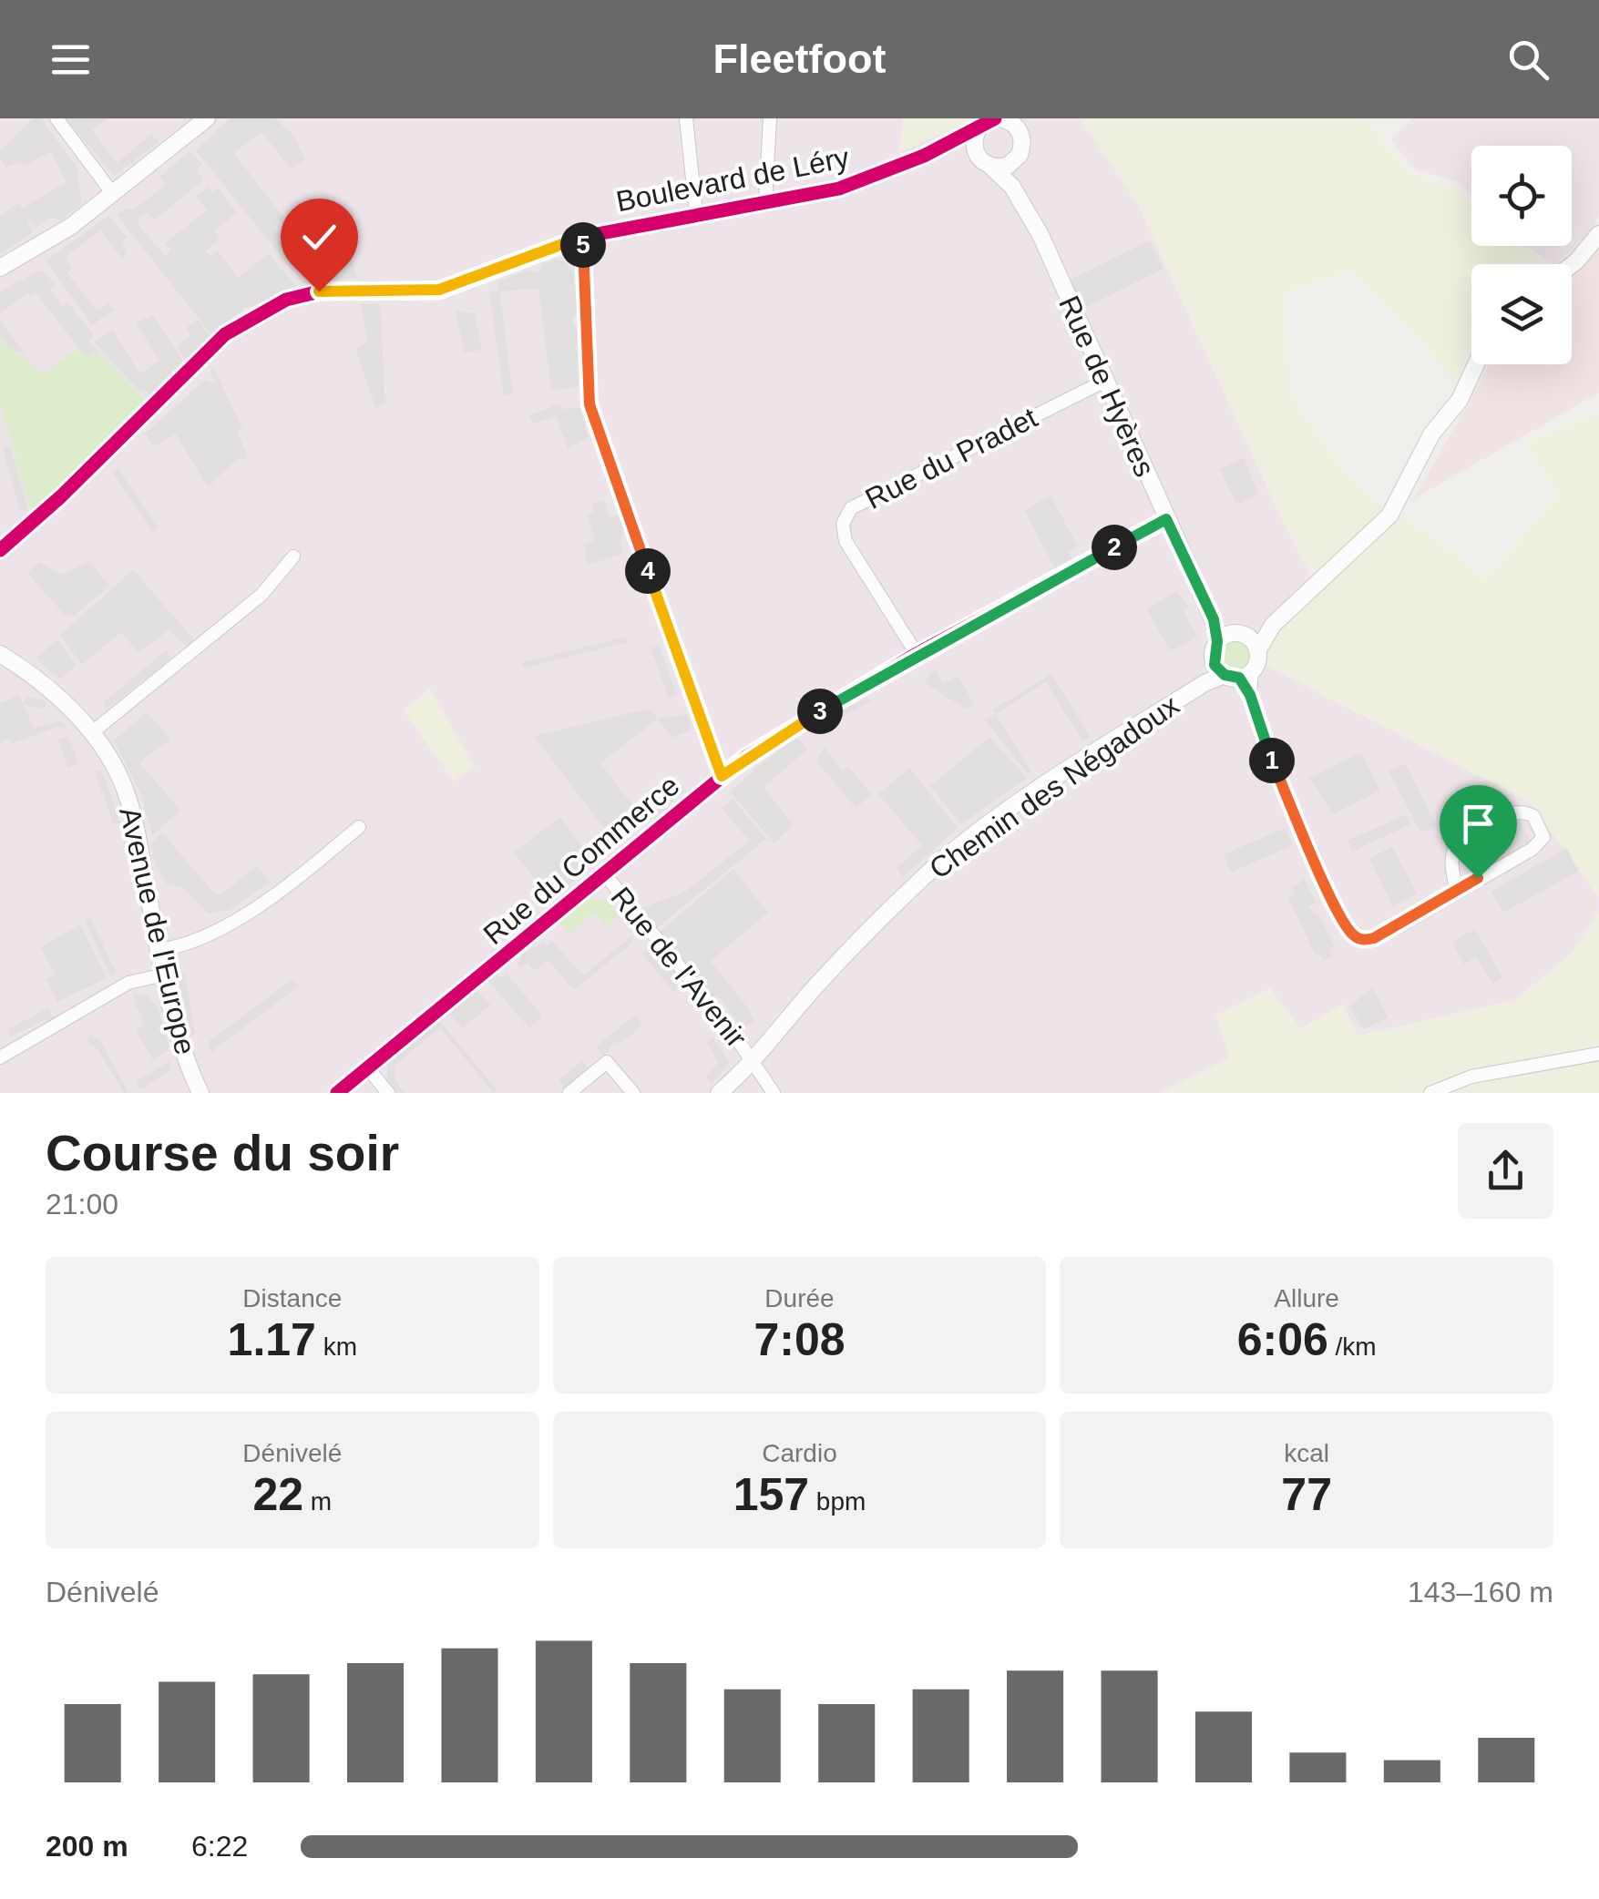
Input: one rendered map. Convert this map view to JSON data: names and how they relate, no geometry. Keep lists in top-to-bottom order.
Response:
{
  "streets": {
    "street": [
      "Boulevard de Léry",
      "Rue de Hyères",
      "Rue du Pradet",
      "Chemin des Négadoux",
      "Rue du Commerce",
      "Avenue de l'Europe",
      "Rue de l'Avenir"
    ]
  },
  "crossings": [
    ["Boulevard de Léry", "Rue de Hyères"],
    ["Rue de Hyères", "Rue du Pradet"],
    ["Rue de Hyères", "Rue du Commerce"],
    ["Rue du Pradet", "Rue du Commerce"],
    ["Chemin des Négadoux", "Rue de l'Avenir"],
    ["Rue du Commerce", "Rue de l'Avenir"]
  ],
  "page": {
    "header": "Fleetfoot",
    "pins": [
      "5",
      "2",
      "4",
      "3",
      "1"
    ],
    "heading": ["Course du soir", "21:00"],
    "stats": [
      ["Distance", "1.17 km"],
      ["Durée", "7:08"],
      ["Allure", "6:06 /km"],
      ["Dénivelé", "22 m"],
      ["Cardio", "157 bpm"],
      ["kcal", "77"]
    ],
    "chart": ["Dénivelé", "143–160 m"],
    "list": [
      {
        "name": "200 m",
        "note": "6:22"
      }
    ]
  }
}
